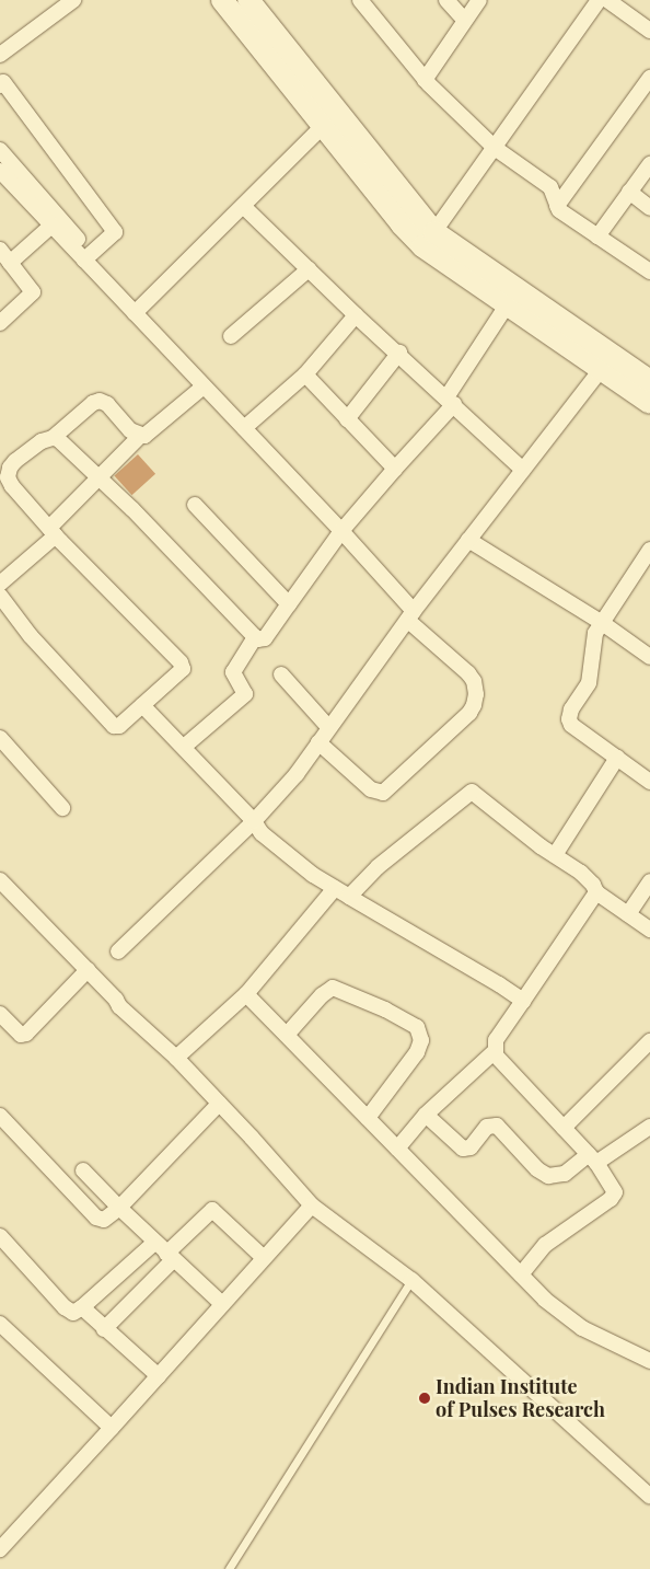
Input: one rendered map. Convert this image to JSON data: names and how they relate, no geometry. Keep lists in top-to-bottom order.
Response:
{
  "places": ["Indian Institute of Pulses Research"]
}
